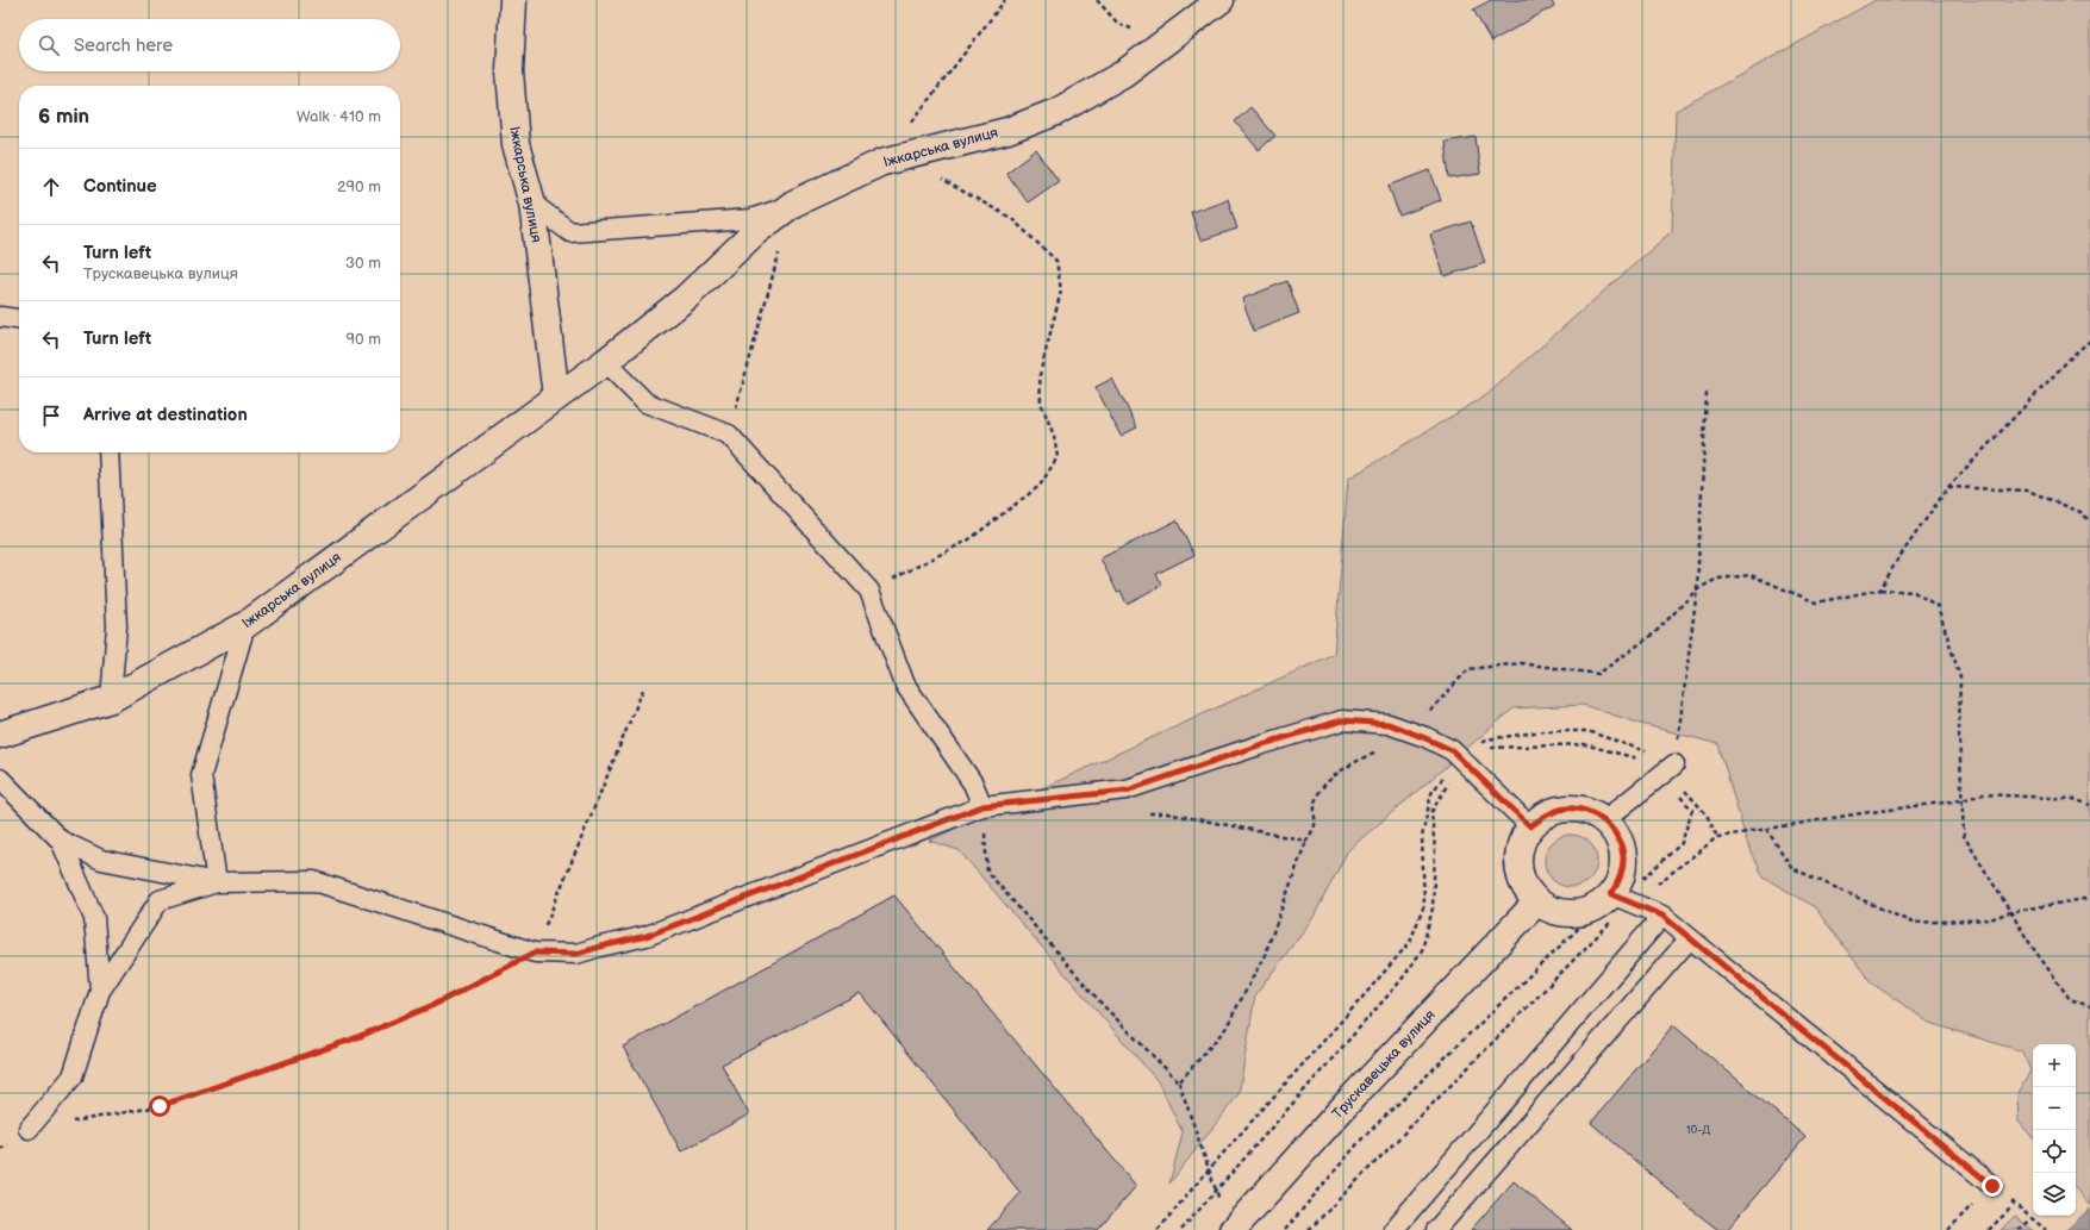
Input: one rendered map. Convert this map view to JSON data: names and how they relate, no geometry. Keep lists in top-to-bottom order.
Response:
{
  "streets": {
    "street": ["Іжкарська вулиця", "Трускавецька вулиця"]
  },
  "house_numbers": ["10-Д"],
  "page": {
    "search": "Search here",
    "heading": ["6 min", "Walk · 410 m"],
    "list": [
      ["Continue", "290 m"],
      ["Turn left", "Трускавецька вулиця", "30 m"],
      ["Turn left", "90 m"],
      "Arrive at destination"
    ],
    "map_buttons": ["+", "−"]
  }
}
